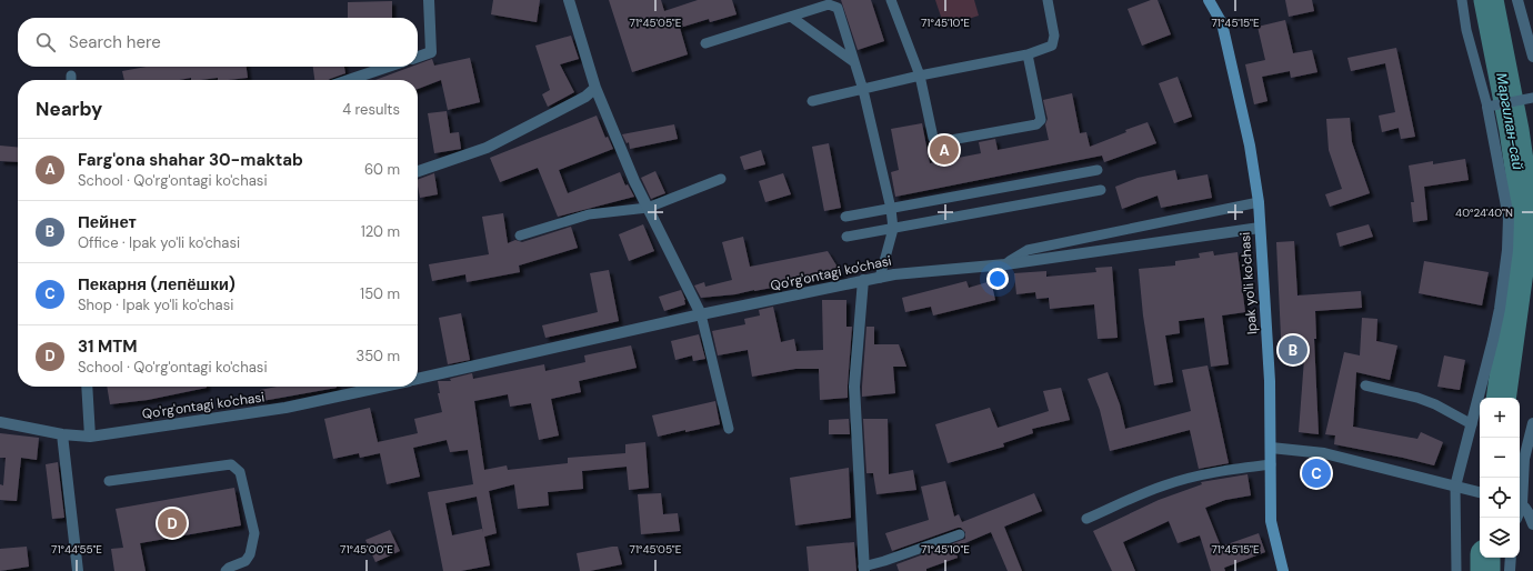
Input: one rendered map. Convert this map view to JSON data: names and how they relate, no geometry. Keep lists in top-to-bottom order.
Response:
{
  "streets": {
    "main road": ["Ipak yo'li ko'chasi"],
    "street": ["Qo'rg'ontagi ko'chasi"]
  },
  "crossings": [
    ["Qo'rg'ontagi ko'chasi", "Ipak yo'li ko'chasi"]
  ],
  "water": ["Маргилан-сай"],
  "page": {
    "search": "Search here",
    "heading": ["Nearby", "4 results"],
    "pins": [
      "A",
      "B",
      "C",
      "D"
    ],
    "list": [
      {
        "mark": "A",
        "name": "Farg'ona shahar 30-maktab",
        "note": "School · Qo'rg'ontagi ko'chasi",
        "value": "60 m"
      },
      {
        "mark": "B",
        "name": "Пейнет",
        "note": "Office · Ipak yo'li ko'chasi",
        "value": "120 m"
      },
      {
        "mark": "C",
        "name": "Пекарня (лепёшки)",
        "note": "Shop · Ipak yo'li ko'chasi",
        "value": "150 m"
      },
      {
        "mark": "D",
        "name": "31 MTM",
        "note": "School · Qo'rg'ontagi ko'chasi",
        "value": "350 m"
      }
    ],
    "map_buttons": ["+", "−"]
  },
  "coordinates": [
    "71°45'05\"E",
    "71°45'10\"E",
    "71°45'15\"E",
    "40°24'40\"N",
    "71°44'55\"E",
    "71°45'00\"E"
  ]
}
